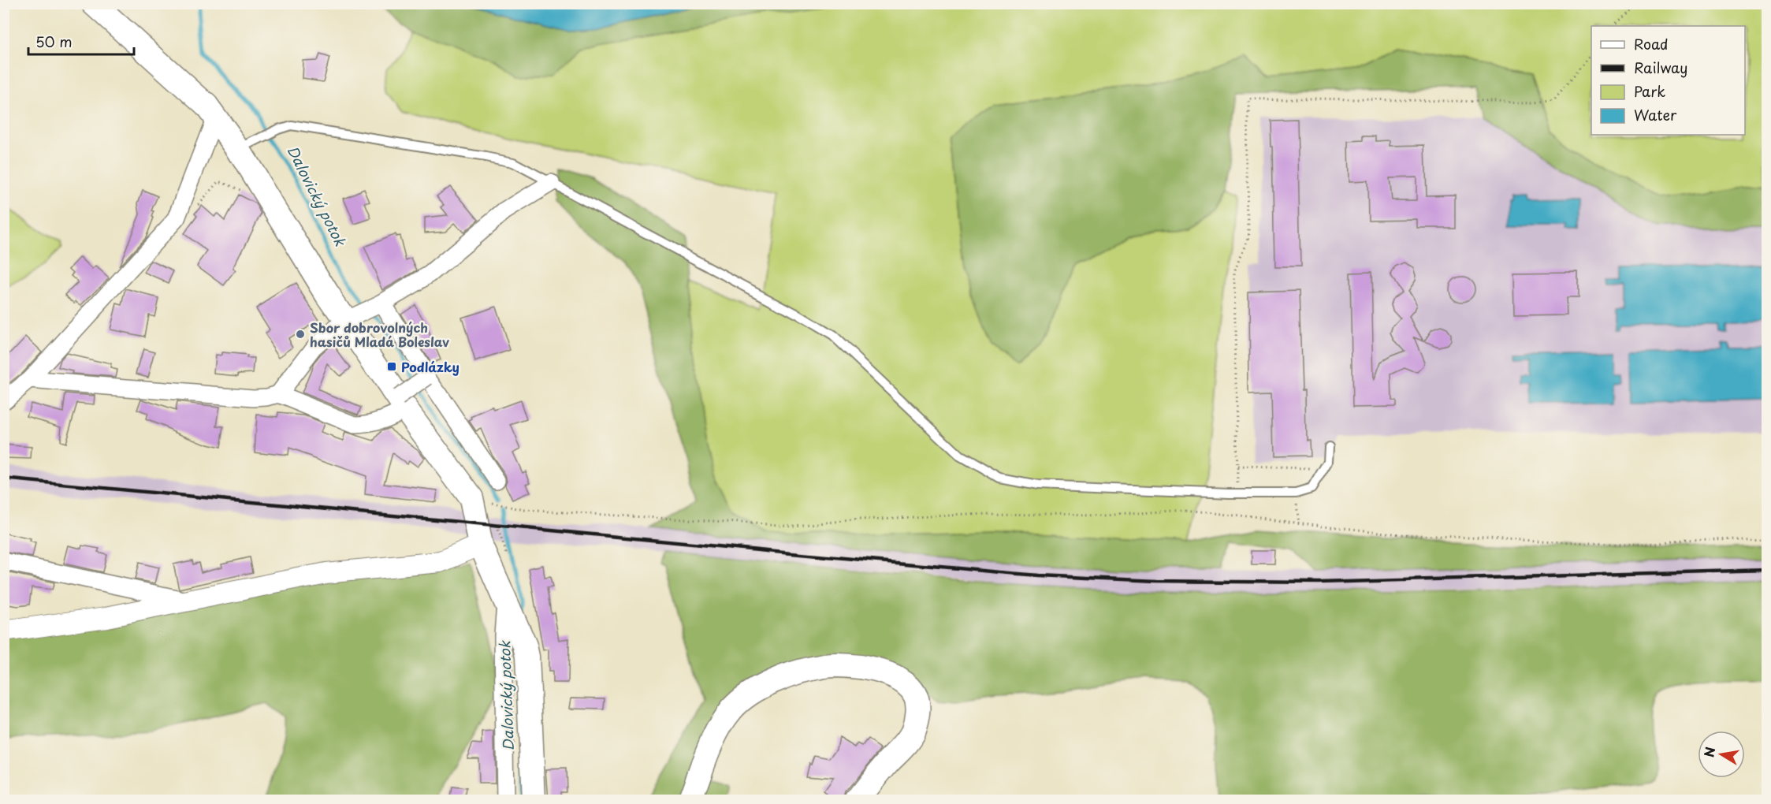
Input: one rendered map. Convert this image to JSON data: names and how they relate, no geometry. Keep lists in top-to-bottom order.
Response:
{
  "water": ["Dalovický potok"],
  "places": {
    "other": ["Sbor dobrovolných hasičů Mladá Boleslav"],
    "transit": ["Podlázky"]
  },
  "legend": [
    "Road",
    "Railway",
    "Park",
    "Water"
  ],
  "scale_bar": "50 m",
  "north": "left"
}
